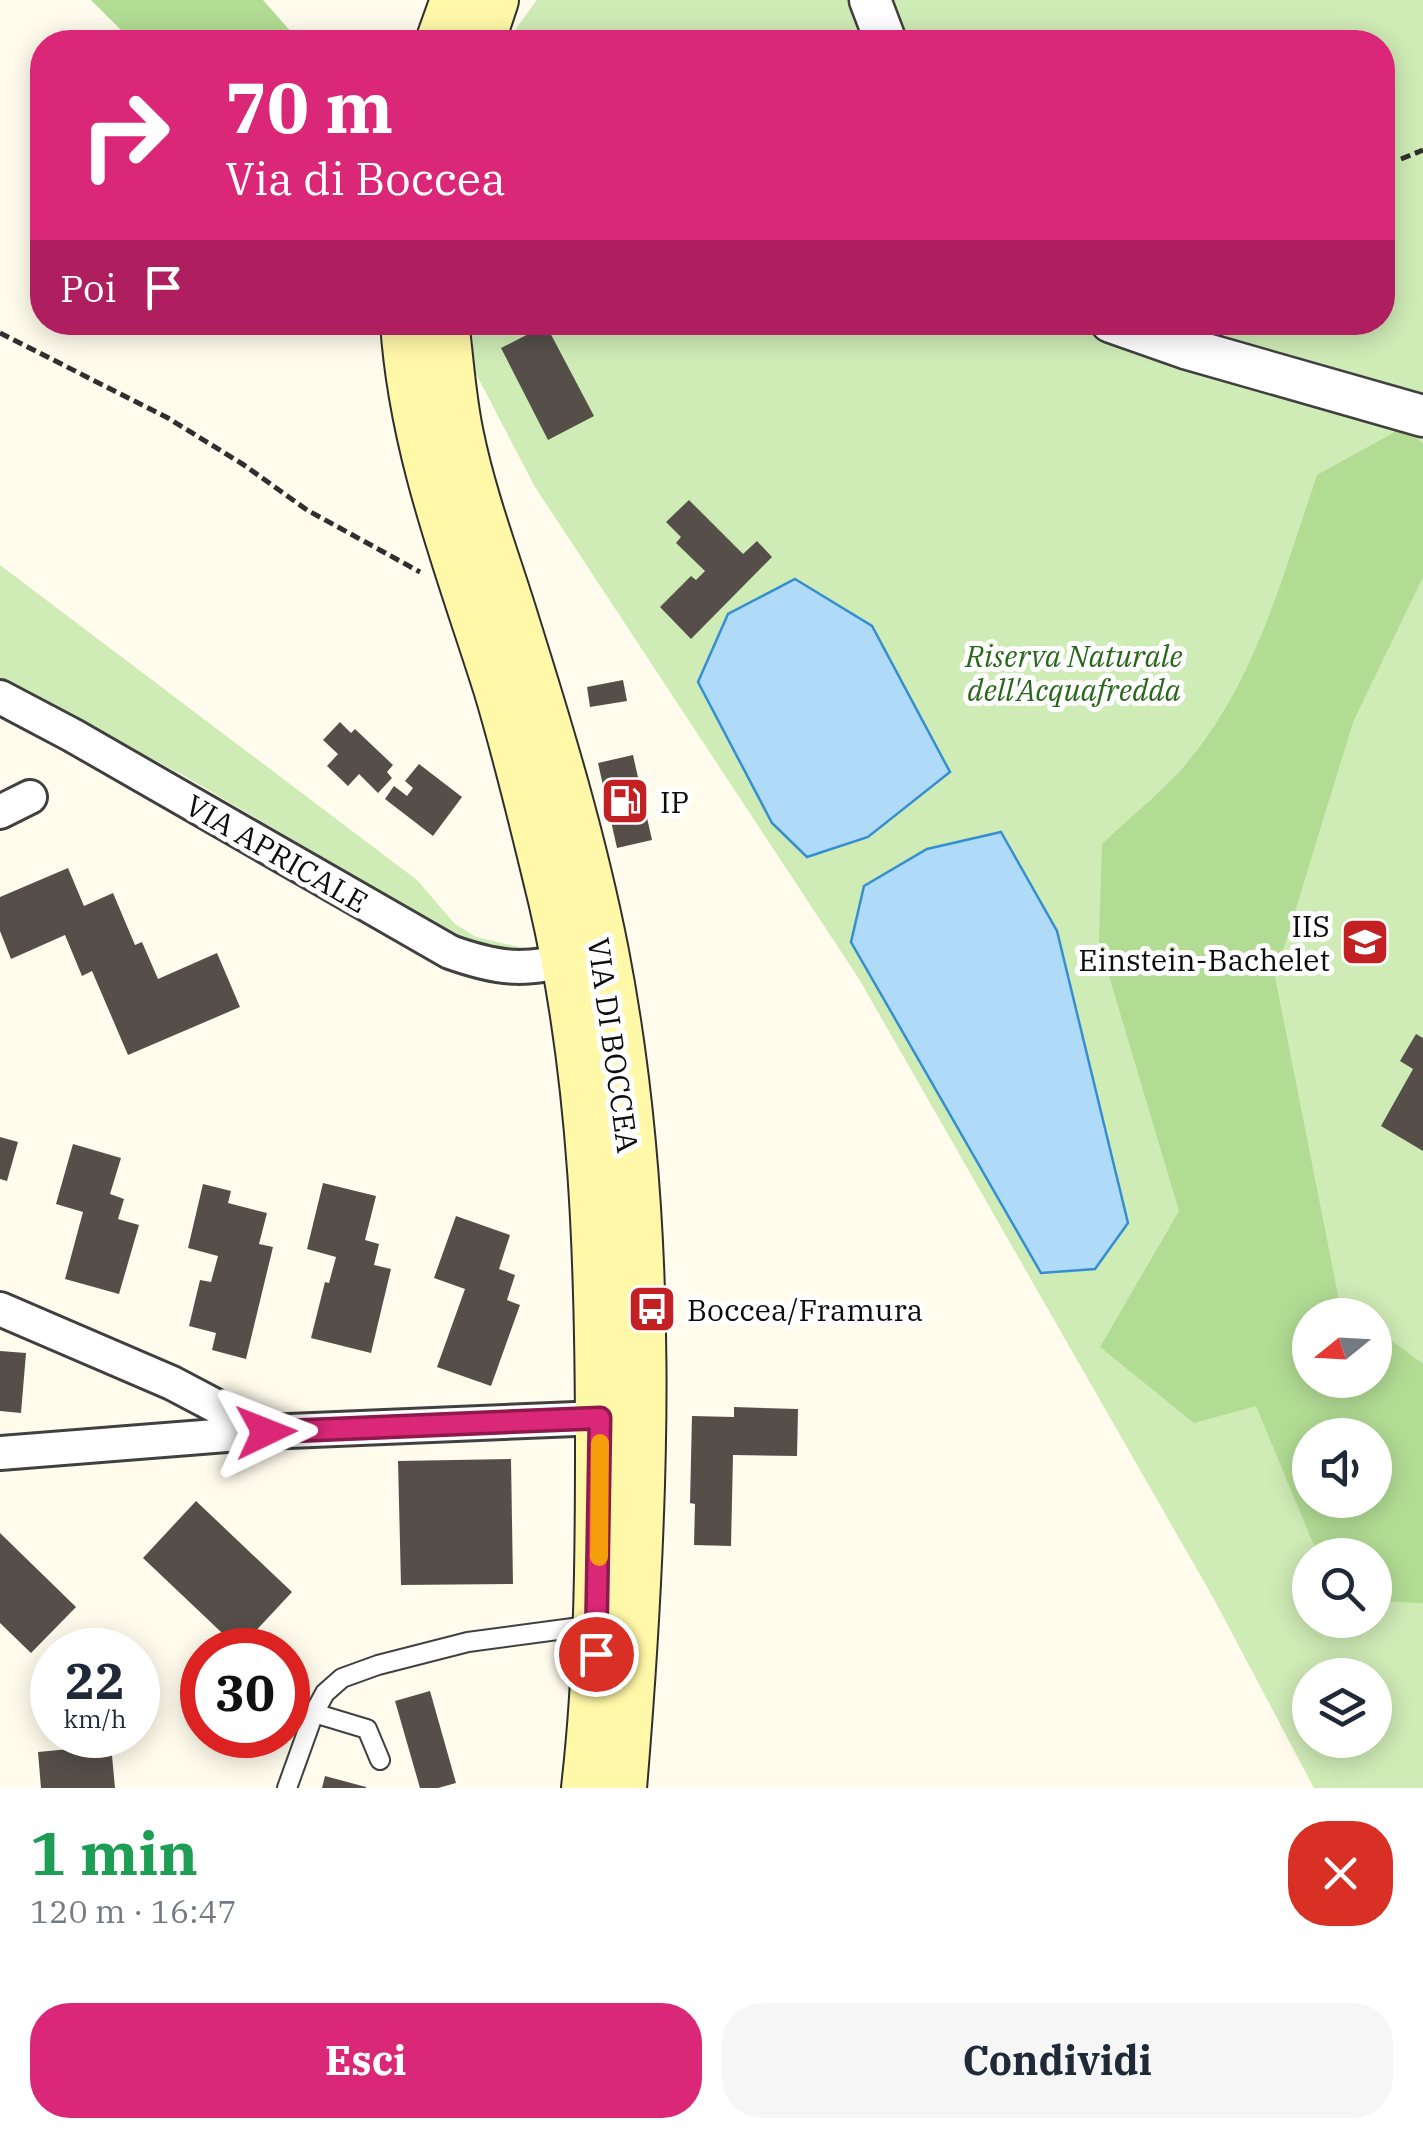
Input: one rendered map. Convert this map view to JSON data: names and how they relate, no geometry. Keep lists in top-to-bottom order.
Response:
{
  "streets": {
    "main road": ["VIA DI BOCCEA"],
    "street": ["VIA APRICALE"]
  },
  "crossings": [
    ["VIA APRICALE", "VIA DI BOCCEA"]
  ],
  "parks": ["Riserva Naturale dell'Acquafredda"],
  "places": {
    "fuel station": ["IP"],
    "school or university": ["IIS Einstein-Bachelet"],
    "bus stop": ["Boccea/Framura"]
  },
  "north": "left",
  "page": {
    "turn": ["70 m", "Via di Boccea"],
    "then": "Poi",
    "speed": "22 km/h",
    "limit": "30",
    "heading": ["1 min", "120 m · 16:47"],
    "buttons": ["Esci", "Condividi"]
  }
}
